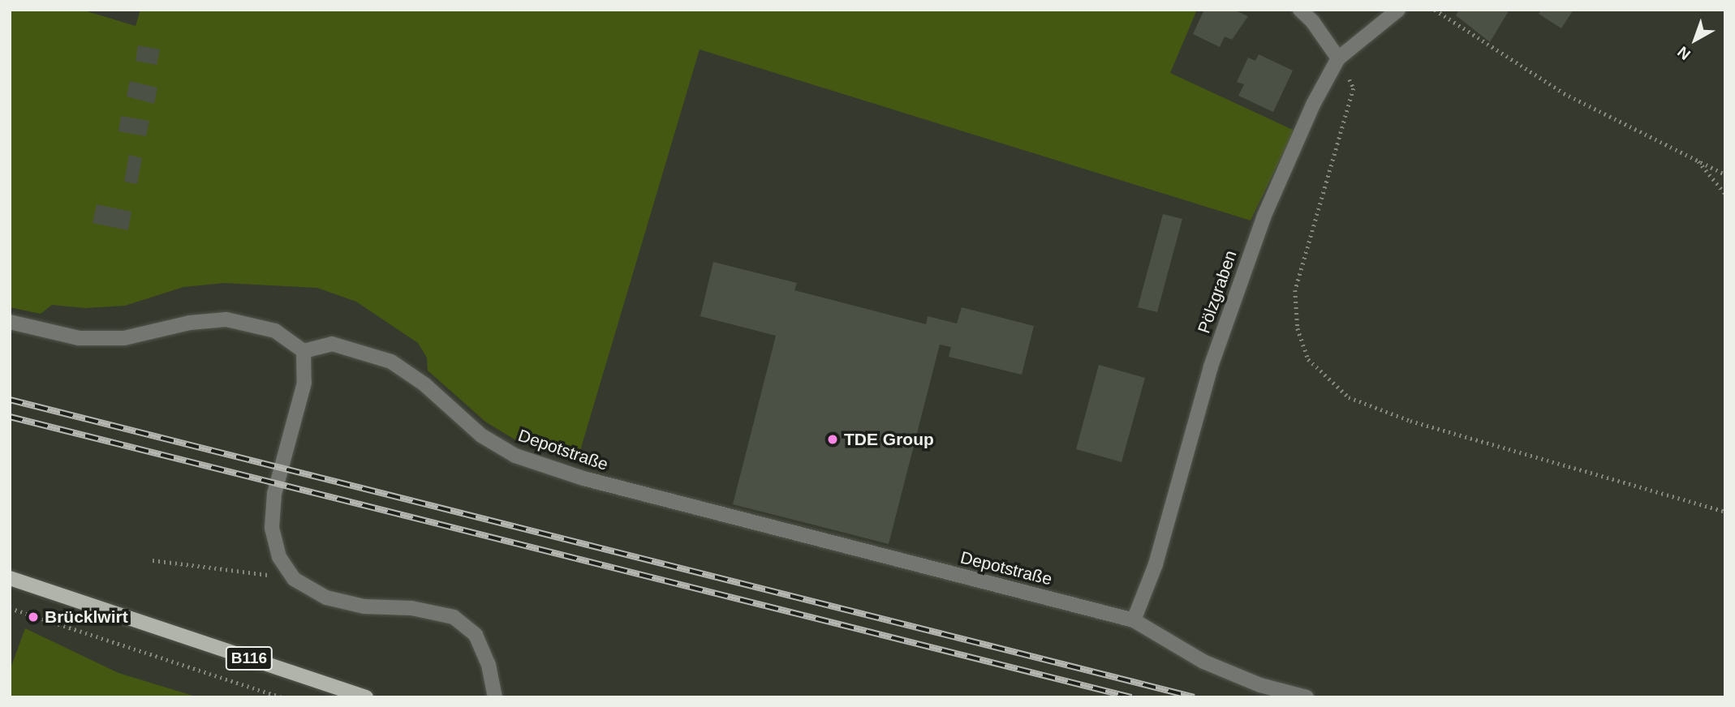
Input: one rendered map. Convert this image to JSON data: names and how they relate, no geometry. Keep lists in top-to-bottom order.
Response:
{
  "streets": {
    "main road": ["B116"],
    "street": ["Pölzgraben", "Depotstraße"]
  },
  "crossings": [
    ["Pölzgraben", "Depotstraße"]
  ],
  "places": ["TDE Group", "Brücklwirt"],
  "north": "bottom left"
}
